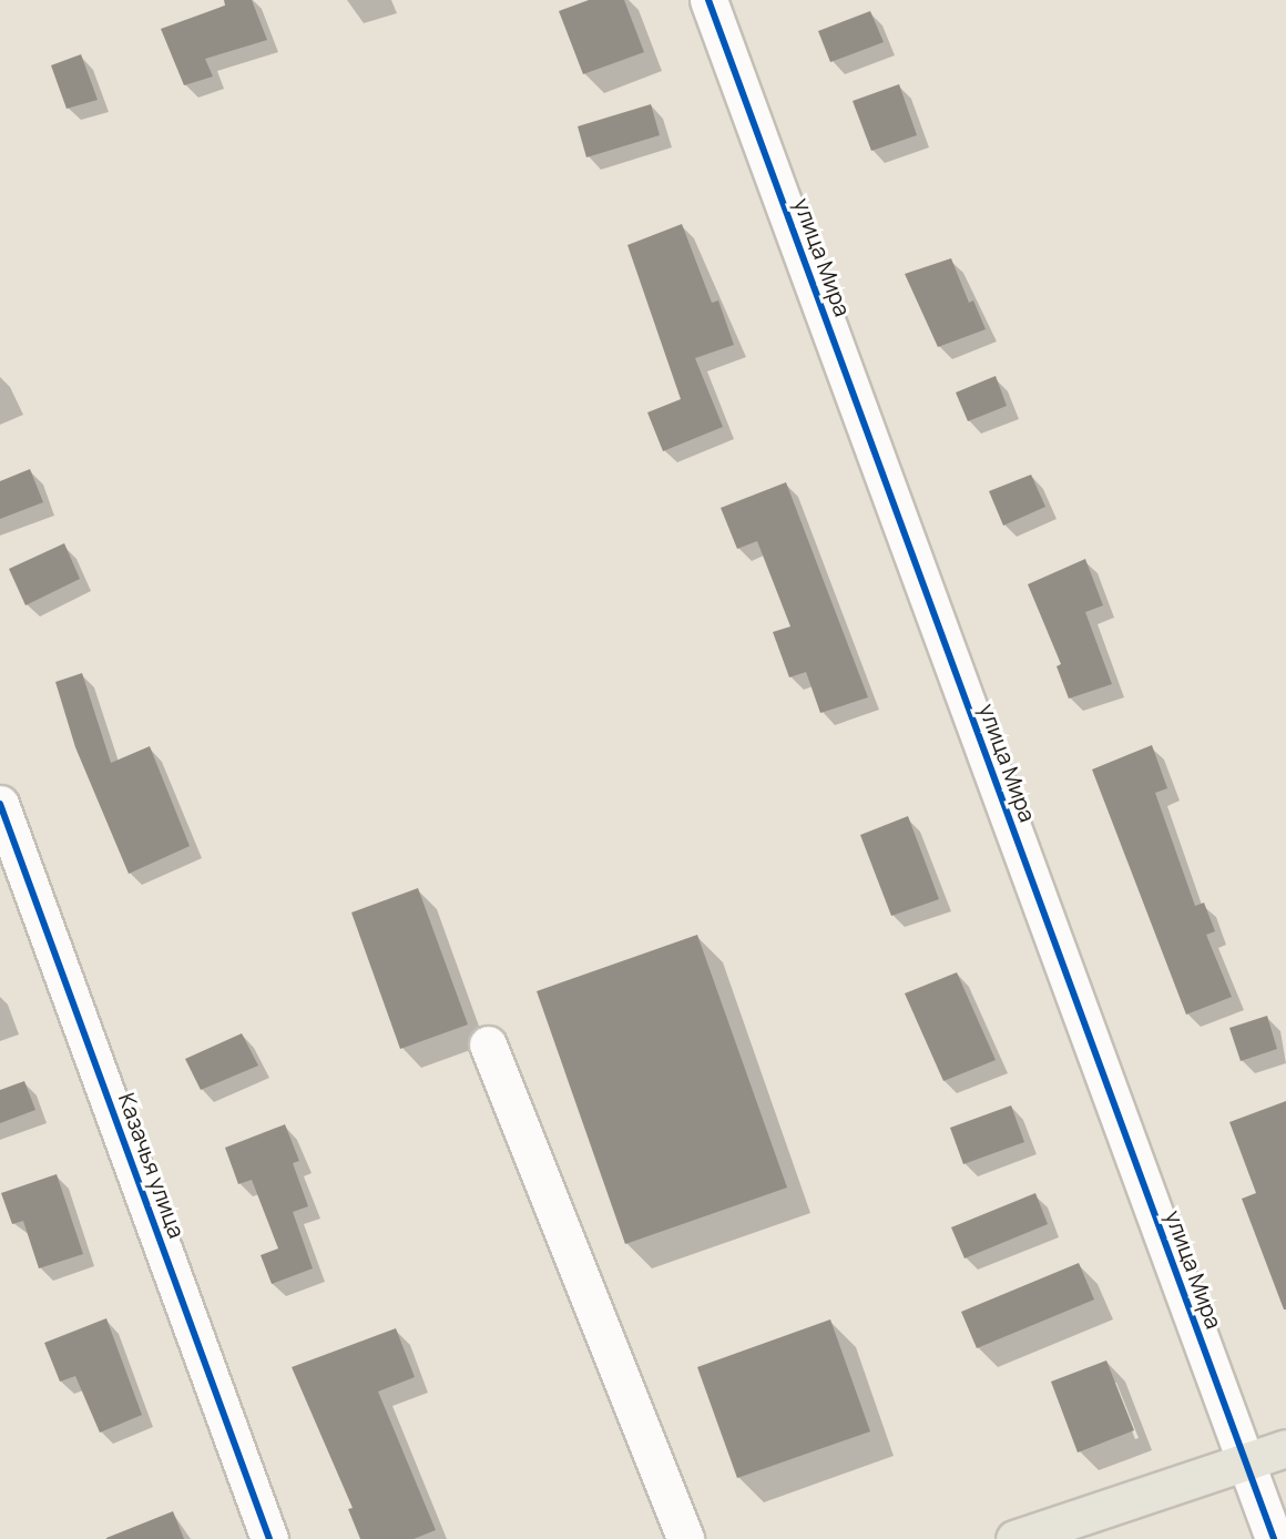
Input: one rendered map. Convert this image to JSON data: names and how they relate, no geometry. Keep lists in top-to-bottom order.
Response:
{
  "streets": {
    "street": ["улица Мира", "Казачья улица"]
  }
}
